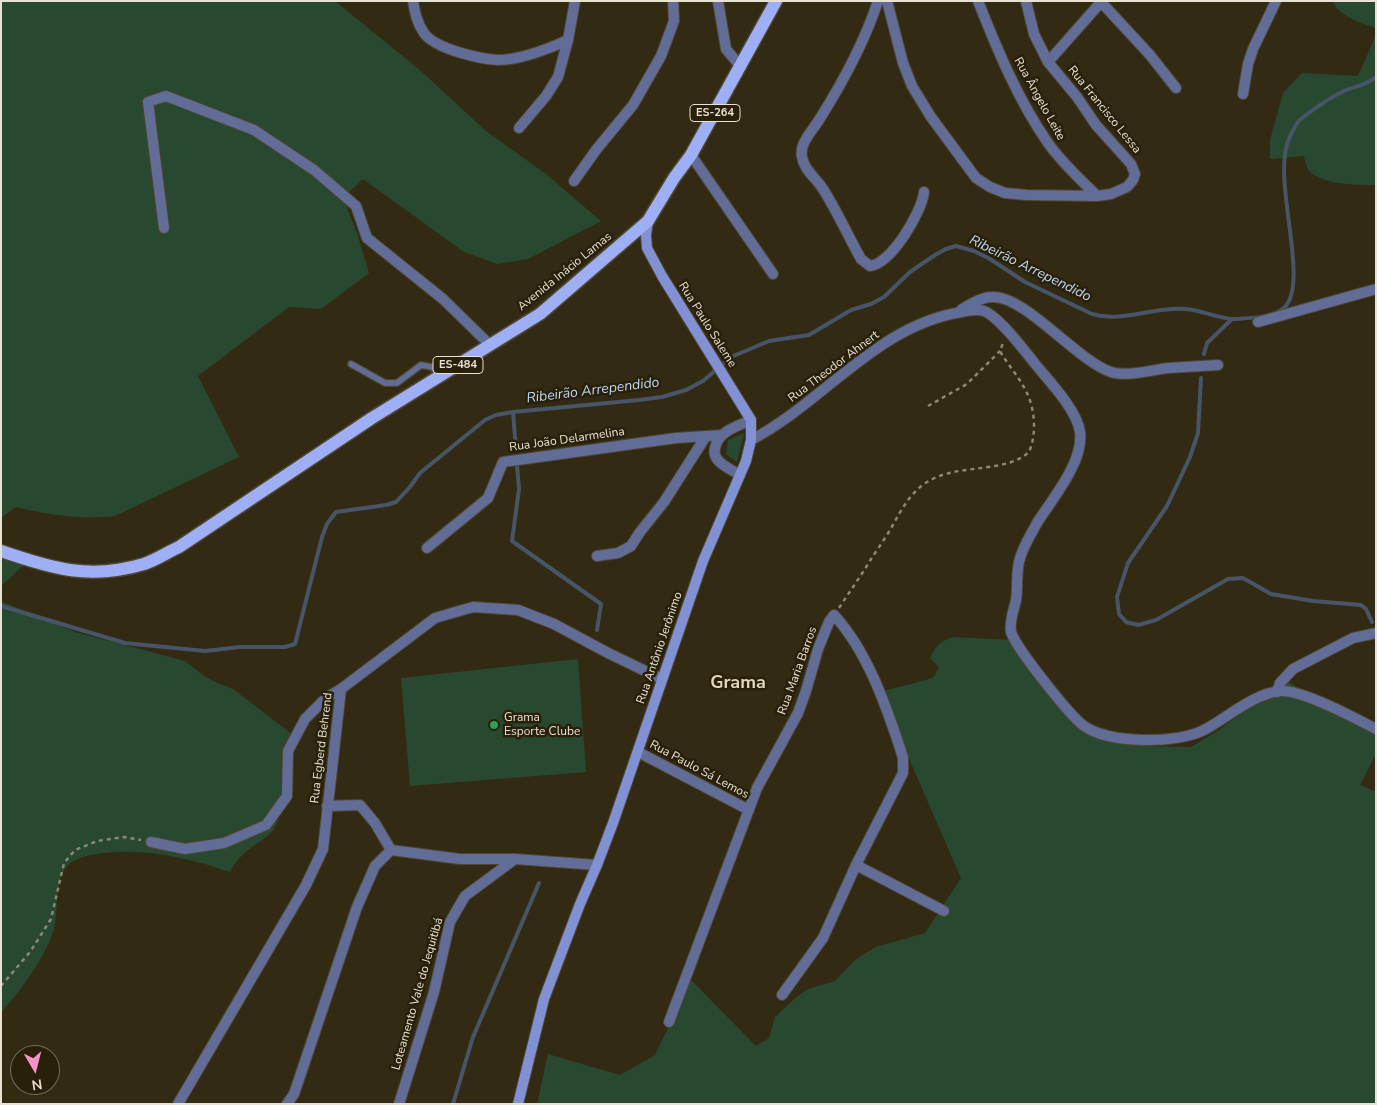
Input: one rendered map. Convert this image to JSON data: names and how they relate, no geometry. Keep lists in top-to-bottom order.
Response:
{
  "streets": {
    "main road": [
      "ES-264",
      "Avenida Inácio Lamas",
      "Rua Paulo Saleme",
      "ES-484",
      "Rua Antônio Jerônimo"
    ],
    "street": [
      "Rua Ângelo Leite",
      "Rua Francisco Lessa",
      "Rua Theodor Ahnert",
      "Rua João Delarmelina",
      "Rua Maria Barros",
      "Rua Egberd Behrend",
      "Rua Paulo Sá Lemos",
      "Loteamento Vale do Jequitibá"
    ]
  },
  "crossings": [
    ["Rua Ângelo Leite", "Rua Francisco Lessa"],
    ["Avenida Inácio Lamas", "Rua Paulo Saleme"],
    ["Rua Theodor Ahnert", "Rua Antônio Jerônimo"],
    ["Rua Antônio Jerônimo", "Rua Egberd Behrend"],
    ["Rua Antônio Jerônimo", "Rua Paulo Sá Lemos"],
    ["Rua Maria Barros", "Rua Paulo Sá Lemos"]
  ],
  "districts": ["Grama"],
  "water": ["Ribeirão Arrependido"],
  "places": ["Grama Esporte Clube"],
  "north": "bottom"
}
